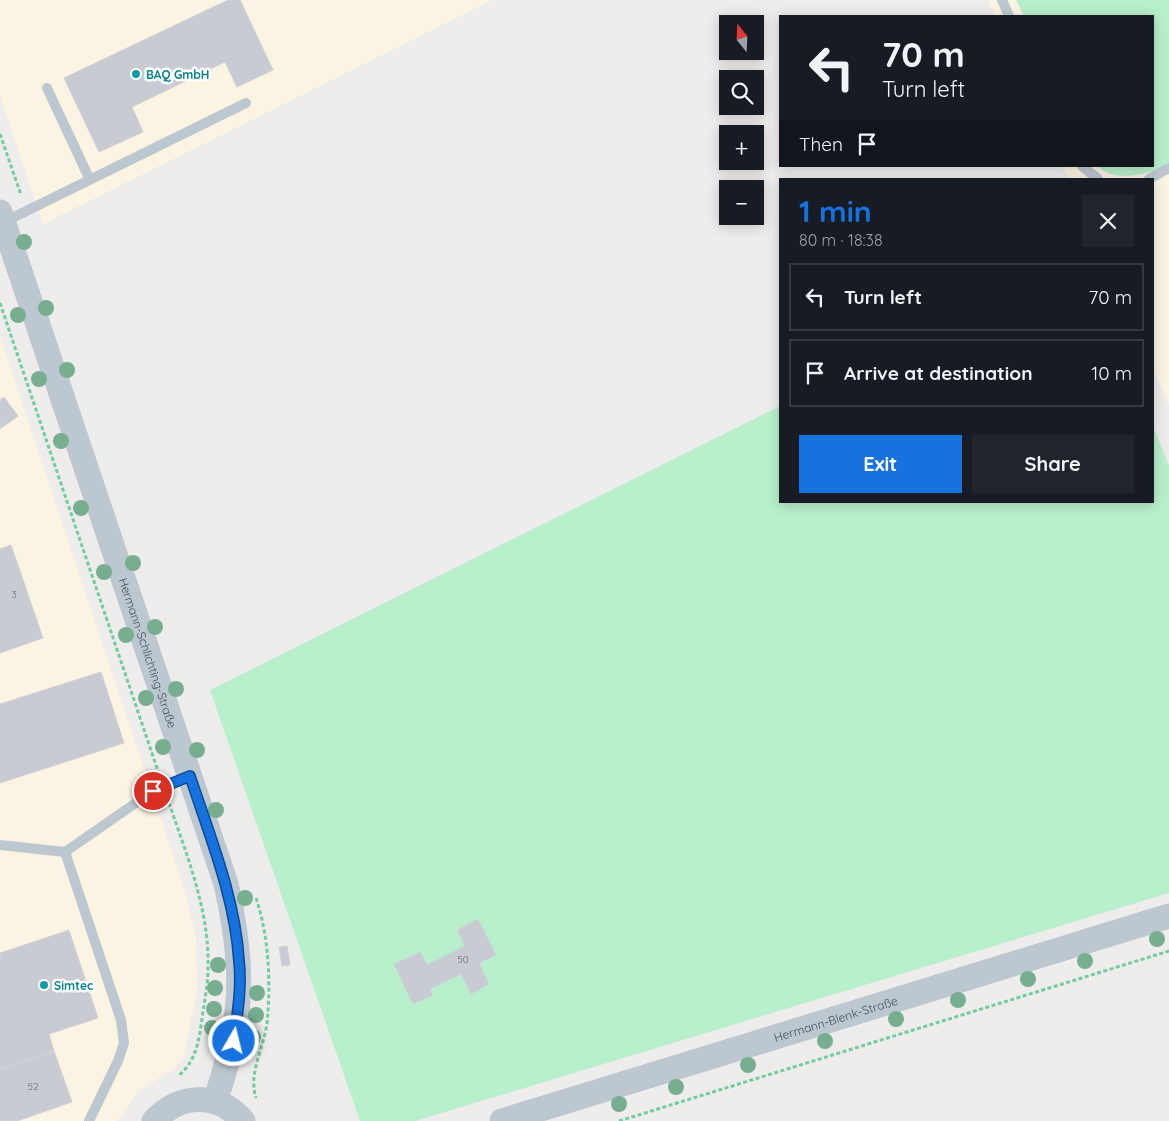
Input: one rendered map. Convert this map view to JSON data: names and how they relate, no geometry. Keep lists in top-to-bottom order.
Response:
{
  "streets": {
    "street": ["Hermann-Schlichting-Straße", "Hermann-Blenk-Straße"]
  },
  "places": ["BAQ GmbH", "Simtec"],
  "house_numbers": ["3", "50", "52"],
  "north": "top",
  "page": {
    "map_buttons": ["+", "−"],
    "turn": ["70 m", "Turn left"],
    "then": "Then",
    "heading": ["1 min", "80 m · 18:38"],
    "list": [
      {
        "name": "Turn left",
        "value": "70 m"
      },
      {
        "name": "Arrive at destination",
        "value": "10 m"
      }
    ],
    "buttons": ["Exit", "Share"]
  }
}
